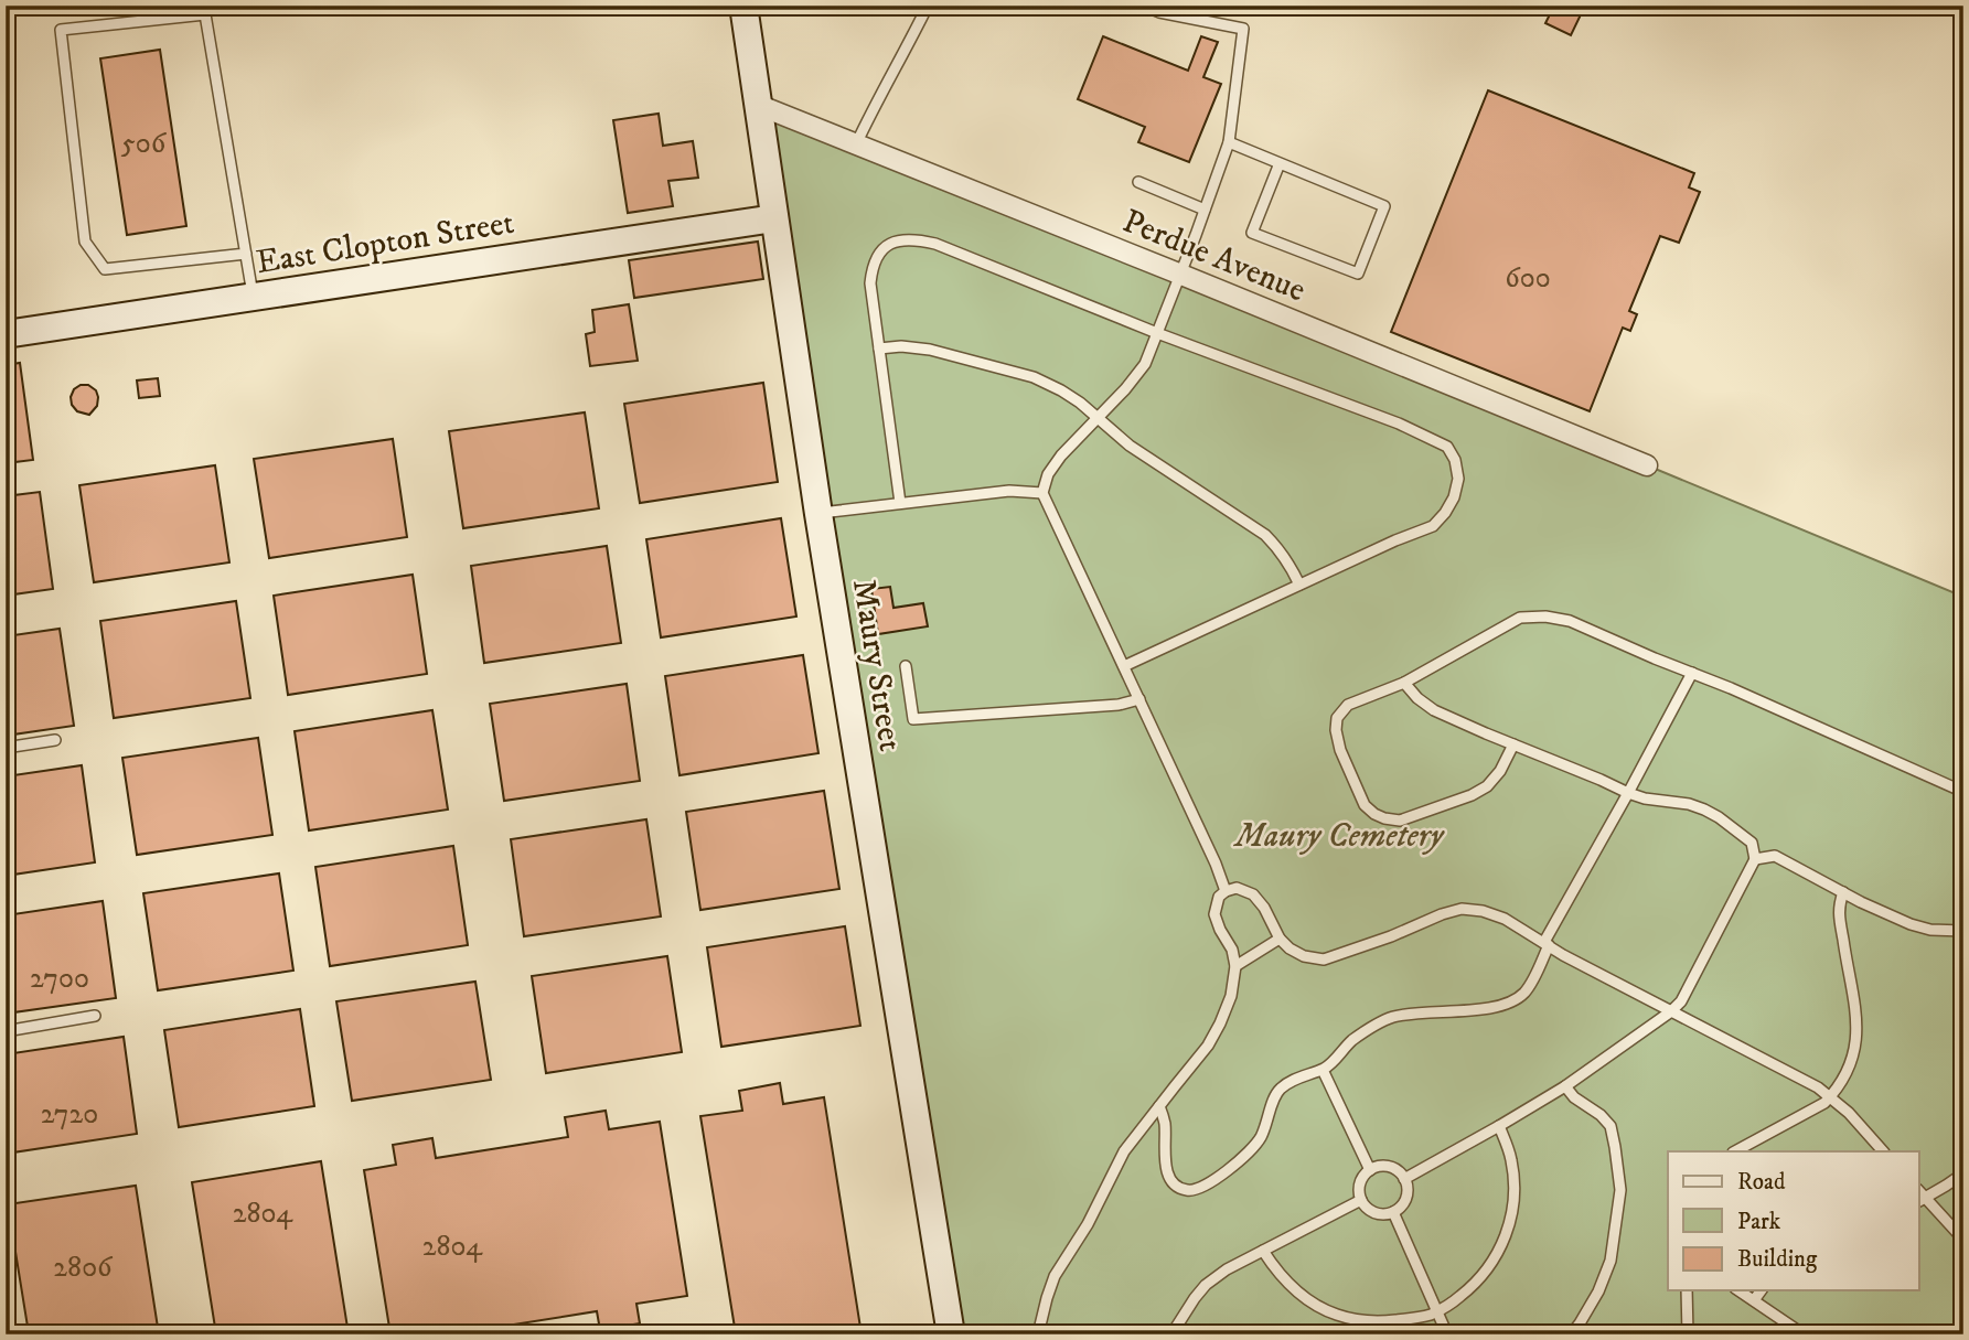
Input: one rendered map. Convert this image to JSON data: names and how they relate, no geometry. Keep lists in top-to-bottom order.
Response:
{
  "streets": {
    "street": ["East Clopton Street", "Perdue Avenue", "Maury Street"]
  },
  "crossings": [
    ["East Clopton Street", "Maury Street"],
    ["Perdue Avenue", "Maury Street"]
  ],
  "parks": ["Maury Cemetery"],
  "house_numbers": [
    "506",
    "600",
    "2700",
    "2720",
    "2804",
    "2804",
    "2806"
  ],
  "legend": ["Road", "Park", "Building"]
}
